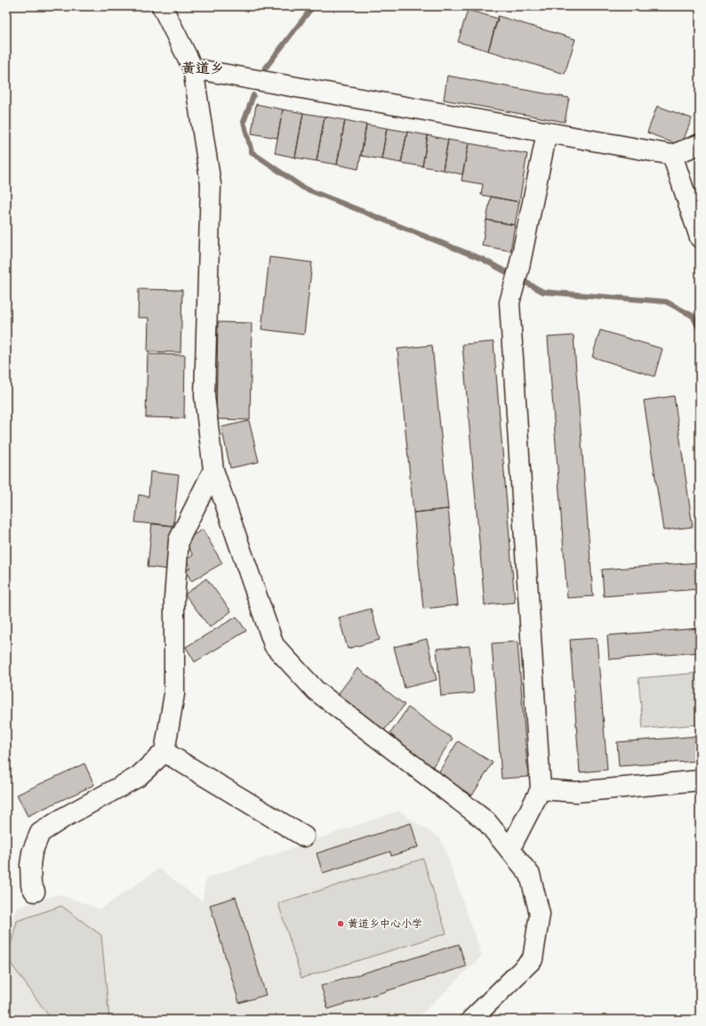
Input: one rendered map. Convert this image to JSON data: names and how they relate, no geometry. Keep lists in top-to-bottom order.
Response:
{
  "districts": ["黄道乡"],
  "places": ["黄道乡中心小学"]
}
